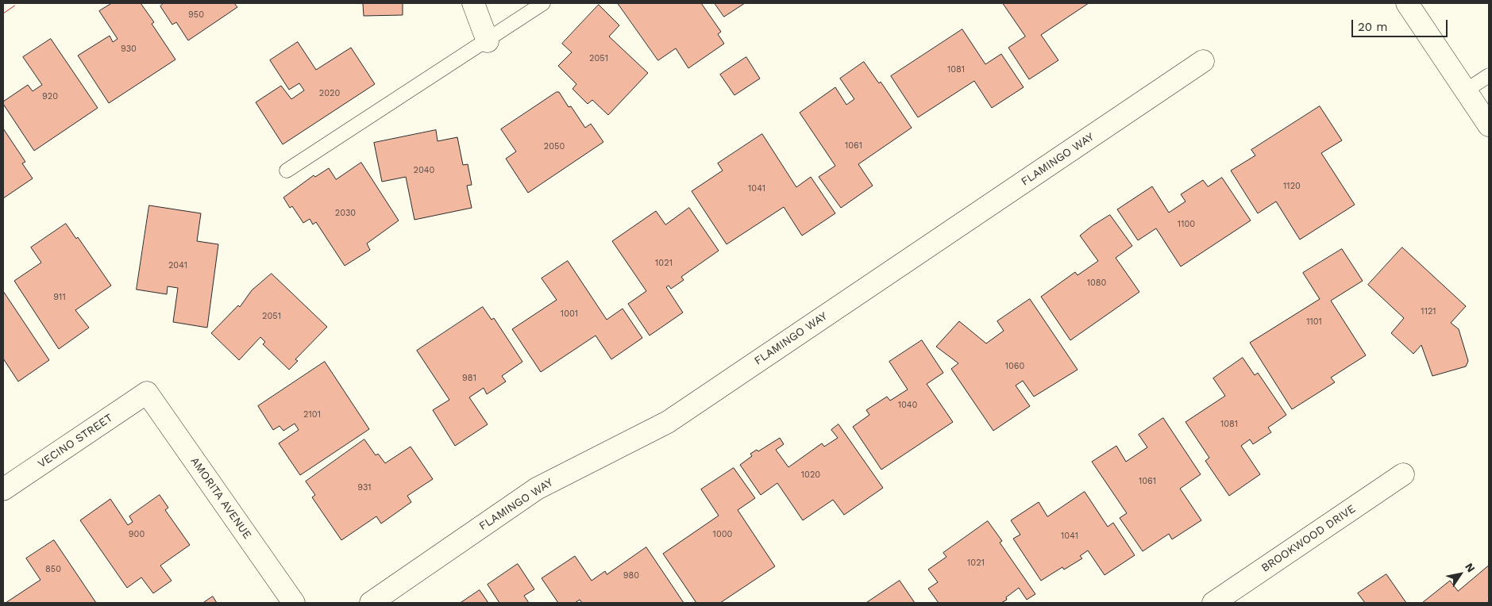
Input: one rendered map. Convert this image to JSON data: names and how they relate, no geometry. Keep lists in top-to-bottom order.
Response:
{
  "streets": {
    "street": [
      "FLAMINGO WAY",
      "VECINO STREET",
      "AMORITA AVENUE",
      "BROOKWOOD DRIVE"
    ]
  },
  "crossings": [
    ["VECINO STREET", "AMORITA AVENUE"]
  ],
  "house_numbers": [
    "950",
    "930",
    "2051",
    "1081",
    "2020",
    "920",
    "1061",
    "2050",
    "2040",
    "1120",
    "1041",
    "2030",
    "1100",
    "1021",
    "2041",
    "1080",
    "911",
    "1121",
    "1001",
    "2051",
    "1101",
    "1060",
    "981",
    "1040",
    "2101",
    "1081",
    "1020",
    "1061",
    "931",
    "900",
    "1000",
    "1041",
    "1021",
    "850",
    "980"
  ],
  "scale_bar": "20 m",
  "north": "top right"
}
